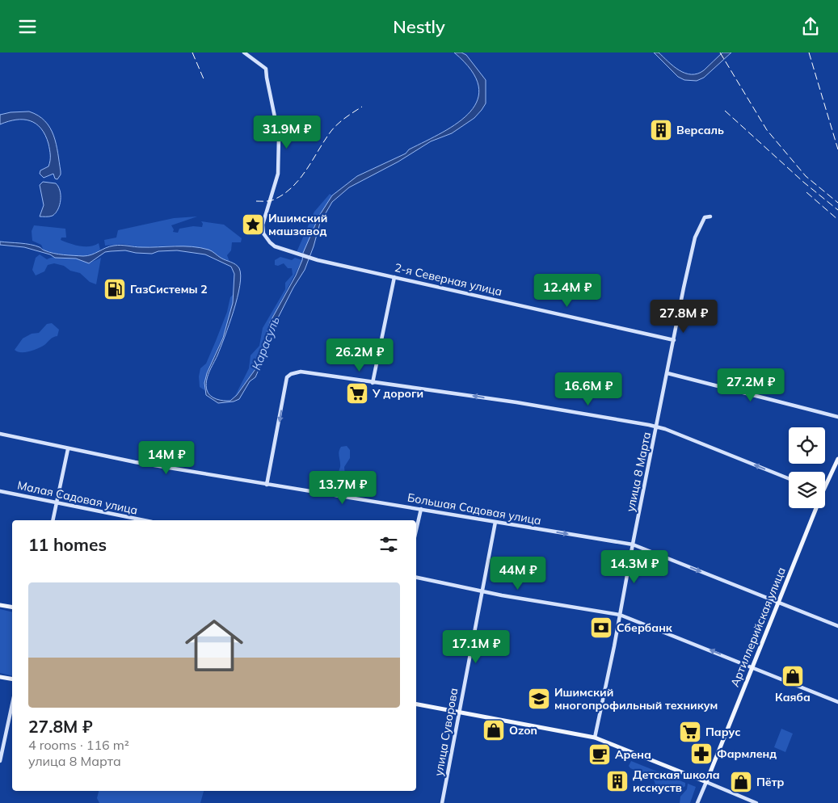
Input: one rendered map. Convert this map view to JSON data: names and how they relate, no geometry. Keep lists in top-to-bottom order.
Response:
{
  "streets": {
    "main road": ["Артиллерийская улица"],
    "street": [
      "2-я Северная улица",
      "улица 8 Марта",
      "Малая Садовая улица",
      "Большая Садовая улица",
      "улица Суворова"
    ]
  },
  "crossings": [
    ["2-я Северная улица", "улица 8 Марта"],
    ["улица 8 Марта", "Большая Садовая улица"],
    ["Большая Садовая улица", "Артиллерийская улица"],
    ["Большая Садовая улица", "улица Суворова"]
  ],
  "water": ["Карасуль"],
  "places": {
    "building": ["Версаль", "Детская школа исскуств"],
    "place": ["Ишимский машзавод"],
    "fuel station": ["ГазСистемы 2"],
    "supermarket": ["У дороги", "Парус"],
    "bank": ["Сбербанк"],
    "shop": ["Каяба", "Ozon", "Пётр"],
    "school or university": ["Ишимский многопрофильный техникум"],
    "pharmacy": ["Фармленд"],
    "cafe": ["Арена"]
  },
  "page": {
    "header": "Nestly",
    "price": [
      "31.9M ₽",
      "12.4M ₽",
      "27.8M ₽",
      "26.2M ₽",
      "27.2M ₽",
      "16.6M ₽",
      "14M ₽",
      "13.7M ₽",
      "14.3M ₽",
      "44M ₽",
      "17.1M ₽"
    ],
    "heading": "11 homes",
    "list": [
      {
        "name": "27.8M ₽",
        "note": "4 rooms · 116 m² · улица 8 Марта"
      }
    ]
  }
}
